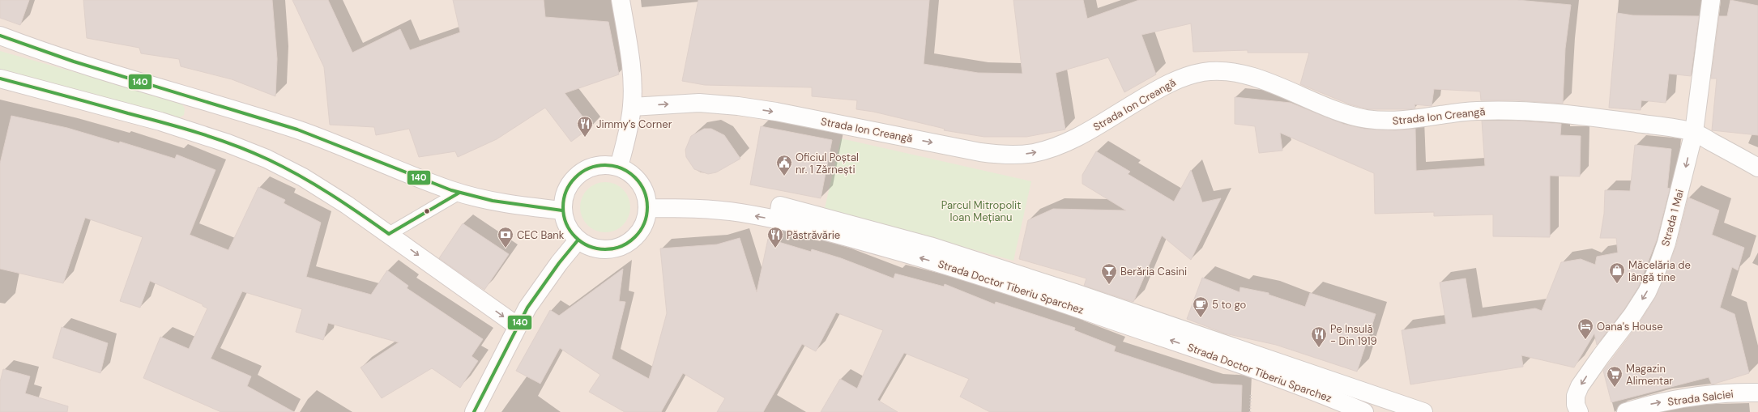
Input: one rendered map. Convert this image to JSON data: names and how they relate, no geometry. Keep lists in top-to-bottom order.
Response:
{
  "streets": {
    "street": [
      "Strada Ion Creangă",
      "Strada 1 Mai",
      "Strada Doctor Tiberiu Sparchez",
      "Strada Salciei"
    ]
  },
  "crossings": [
    ["Strada Ion Creangă", "Strada 1 Mai"]
  ],
  "one_way": ["Strada 1 Mai", "Strada Salciei"],
  "parks": ["Parcul Mitropolit Ioan Mețianu"],
  "places": {
    "restaurant": ["Jimmy’s Corner", "Păstrăvărie", "Pe Insulă - Din 1919"],
    "public building": ["Oficiul Poștal nr. 1 Zărnești"],
    "bank": ["CEC Bank"],
    "shop": ["Măcelăria de lângă tine"],
    "bar": ["Berăria Casini"],
    "cafe": ["5 to go"],
    "hotel": ["Oana's House"],
    "supermarket": ["Magazin Alimentar"]
  },
  "lines": ["transit line 140"]
}
